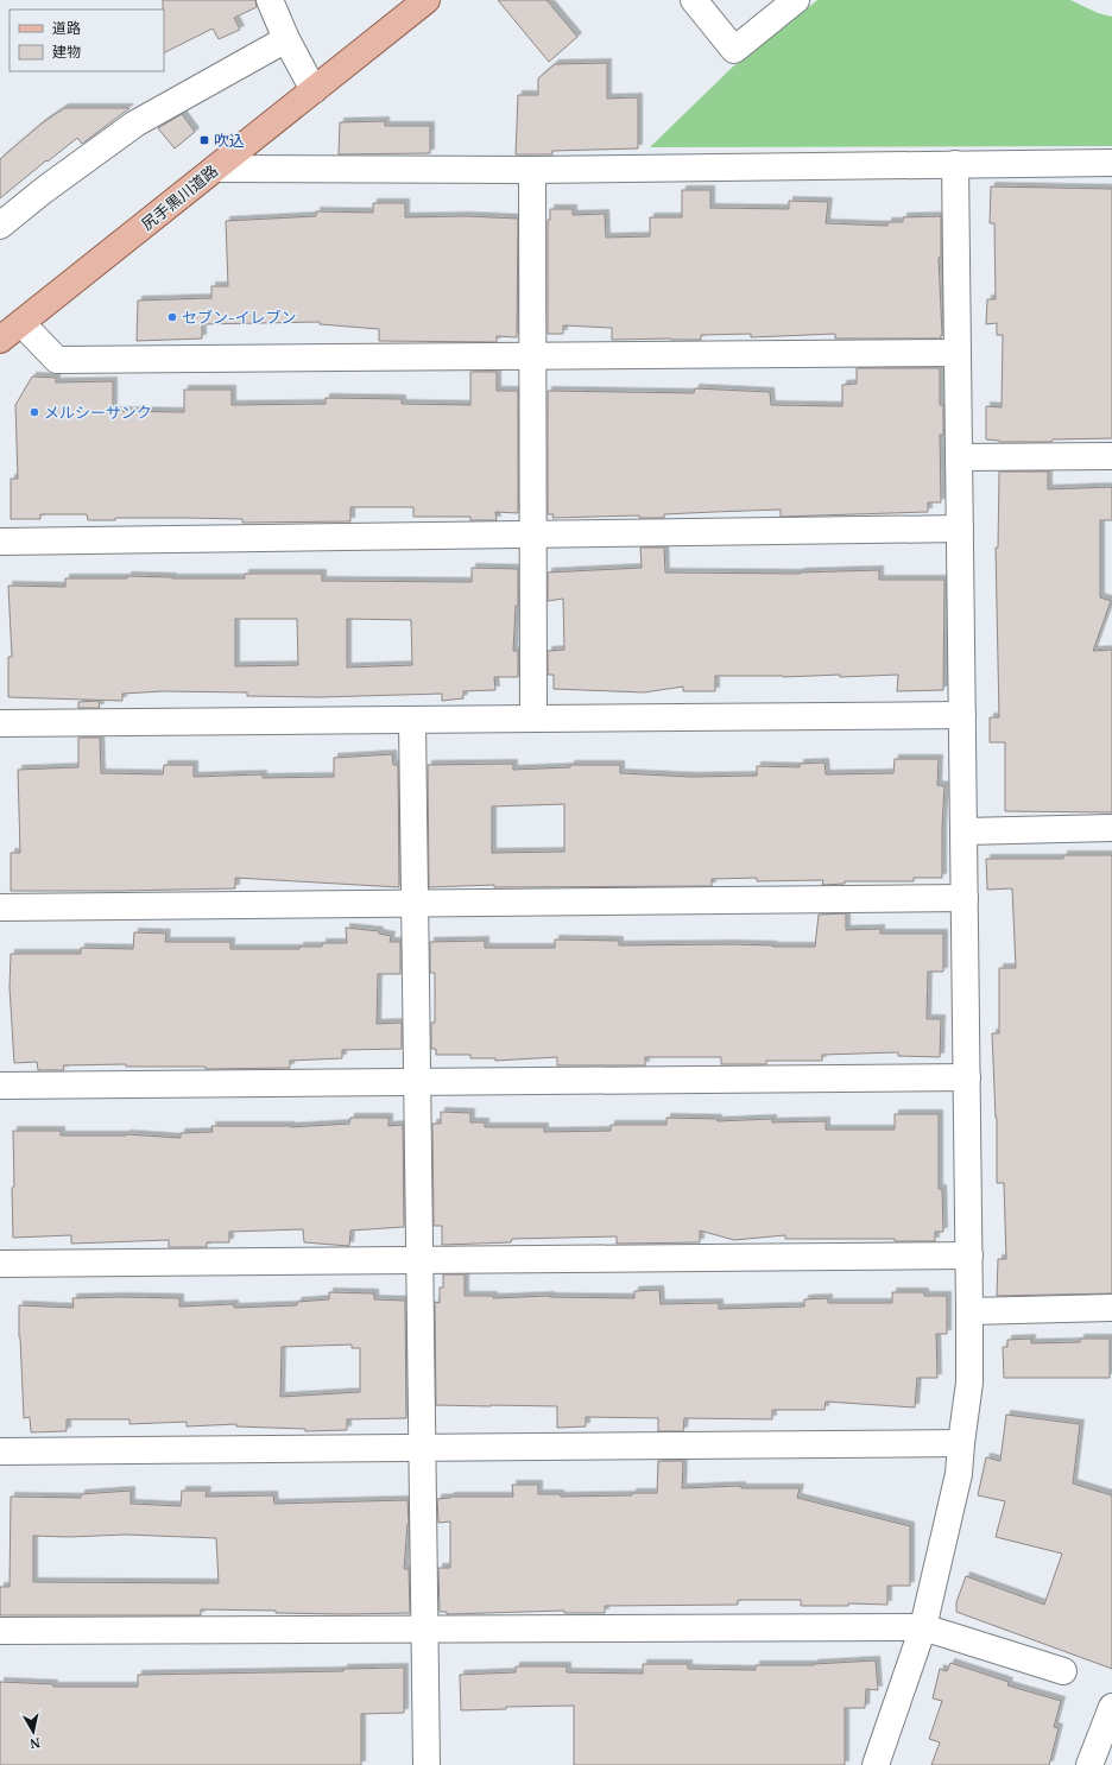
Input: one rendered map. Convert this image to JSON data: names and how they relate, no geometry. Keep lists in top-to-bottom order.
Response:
{
  "streets": {
    "main road": ["尻手黒川道路"]
  },
  "places": {
    "transit": ["吹込"],
    "other": ["セブン-イレブン", "メルシーサンク"]
  },
  "legend": ["道路", "建物"],
  "north": "bottom"
}
